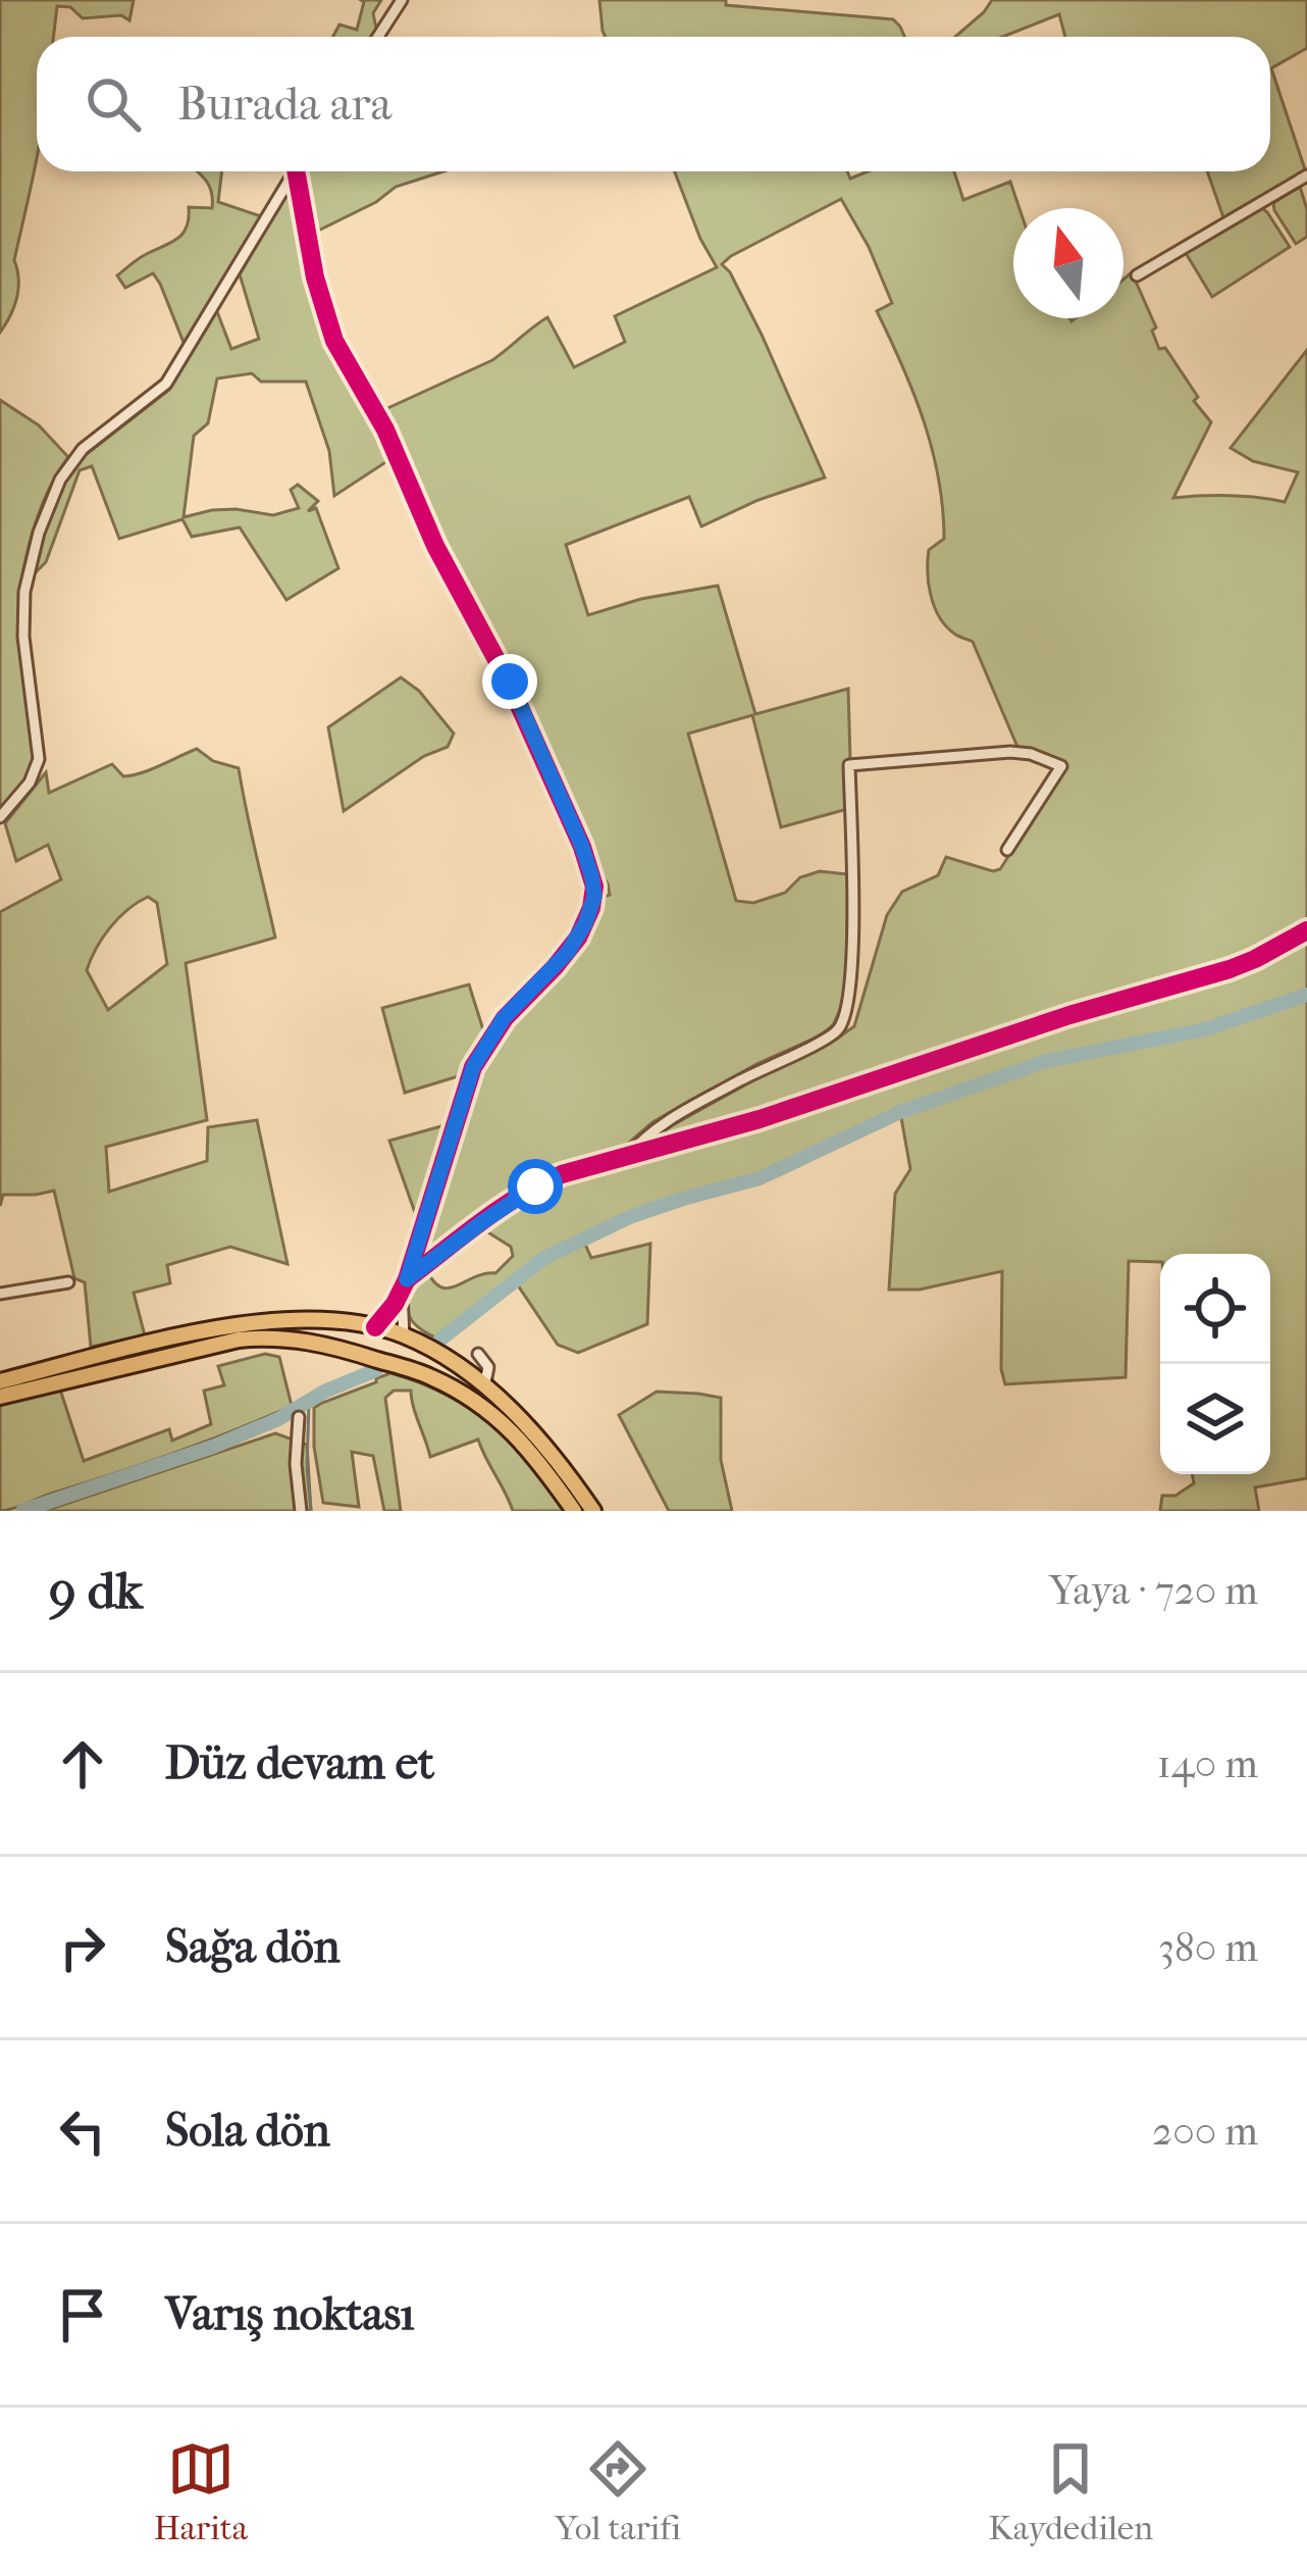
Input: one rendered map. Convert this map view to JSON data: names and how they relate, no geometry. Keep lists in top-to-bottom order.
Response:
{
  "north": "top",
  "page": {
    "search": "Burada ara",
    "heading": ["9 dk", "Yaya · 720 m"],
    "list": [
      ["Düz devam et", "140 m"],
      ["Sağa dön", "380 m"],
      ["Sola dön", "200 m"],
      "Varış noktası"
    ],
    "nav": ["Harita", "Yol tarifi", "Kaydedilen"]
  }
}
